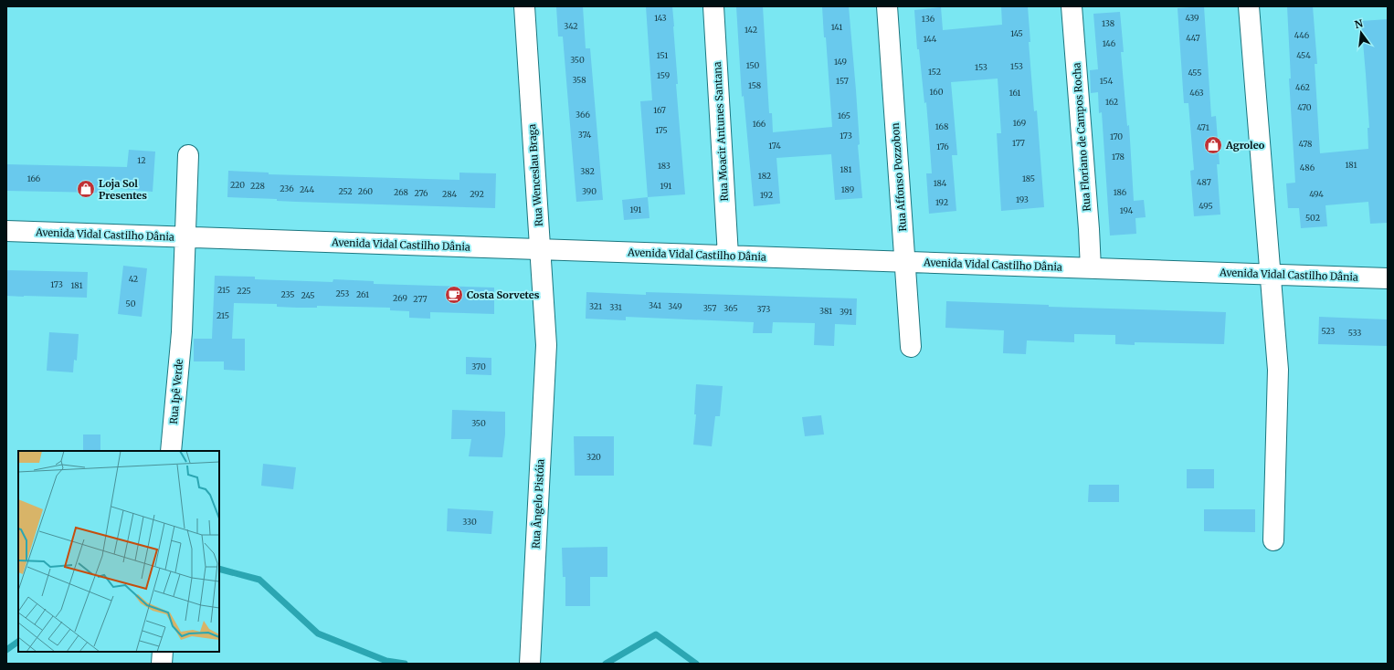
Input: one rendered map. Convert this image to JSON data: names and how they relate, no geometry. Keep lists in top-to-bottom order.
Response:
{
  "streets": {
    "street": [
      "Rua Moacir Antunes Santana",
      "Rua Floriano de Campos Rocha",
      "Rua Wenceslau Braga",
      "Rua Affonso Pozzobon",
      "Avenida Vidal Castilho Dânia",
      "Rua Ipê Verde",
      "Rua Ângelo Pistóia"
    ]
  },
  "crossings": [
    ["Rua Moacir Antunes Santana", "Avenida Vidal Castilho Dânia"],
    ["Rua Floriano de Campos Rocha", "Avenida Vidal Castilho Dânia"],
    ["Rua Wenceslau Braga", "Avenida Vidal Castilho Dânia"],
    ["Rua Wenceslau Braga", "Rua Ângelo Pistóia"],
    ["Rua Affonso Pozzobon", "Avenida Vidal Castilho Dânia"],
    ["Avenida Vidal Castilho Dânia", "Rua Ipê Verde"]
  ],
  "places": {
    "shop": ["Agroleo", "Loja Sol Presentes"],
    "cafe": ["Costa Sorvetes"]
  },
  "house_numbers": [
    "143",
    "439",
    "136",
    "138",
    "342",
    "141",
    "142",
    "145",
    "446",
    "447",
    "144",
    "146",
    "151",
    "454",
    "350",
    "149",
    "150",
    "153",
    "153",
    "152",
    "455",
    "159",
    "358",
    "157",
    "154",
    "158",
    "462",
    "160",
    "161",
    "463",
    "162",
    "470",
    "167",
    "366",
    "165",
    "169",
    "166",
    "168",
    "471",
    "175",
    "374",
    "173",
    "170",
    "177",
    "478",
    "174",
    "176",
    "178",
    "12",
    "181",
    "183",
    "486",
    "181",
    "382",
    "182",
    "166",
    "185",
    "487",
    "184",
    "220",
    "228",
    "191",
    "236",
    "244",
    "189",
    "252",
    "260",
    "390",
    "268",
    "186",
    "276",
    "284",
    "292",
    "494",
    "192",
    "193",
    "192",
    "495",
    "191",
    "194",
    "502",
    "42",
    "173",
    "181",
    "215",
    "225",
    "253",
    "235",
    "261",
    "245",
    "269",
    "277",
    "50",
    "341",
    "321",
    "349",
    "331",
    "357",
    "365",
    "373",
    "381",
    "391",
    "215",
    "523",
    "533",
    "370",
    "350",
    "320",
    "330"
  ],
  "north": "top"
}
